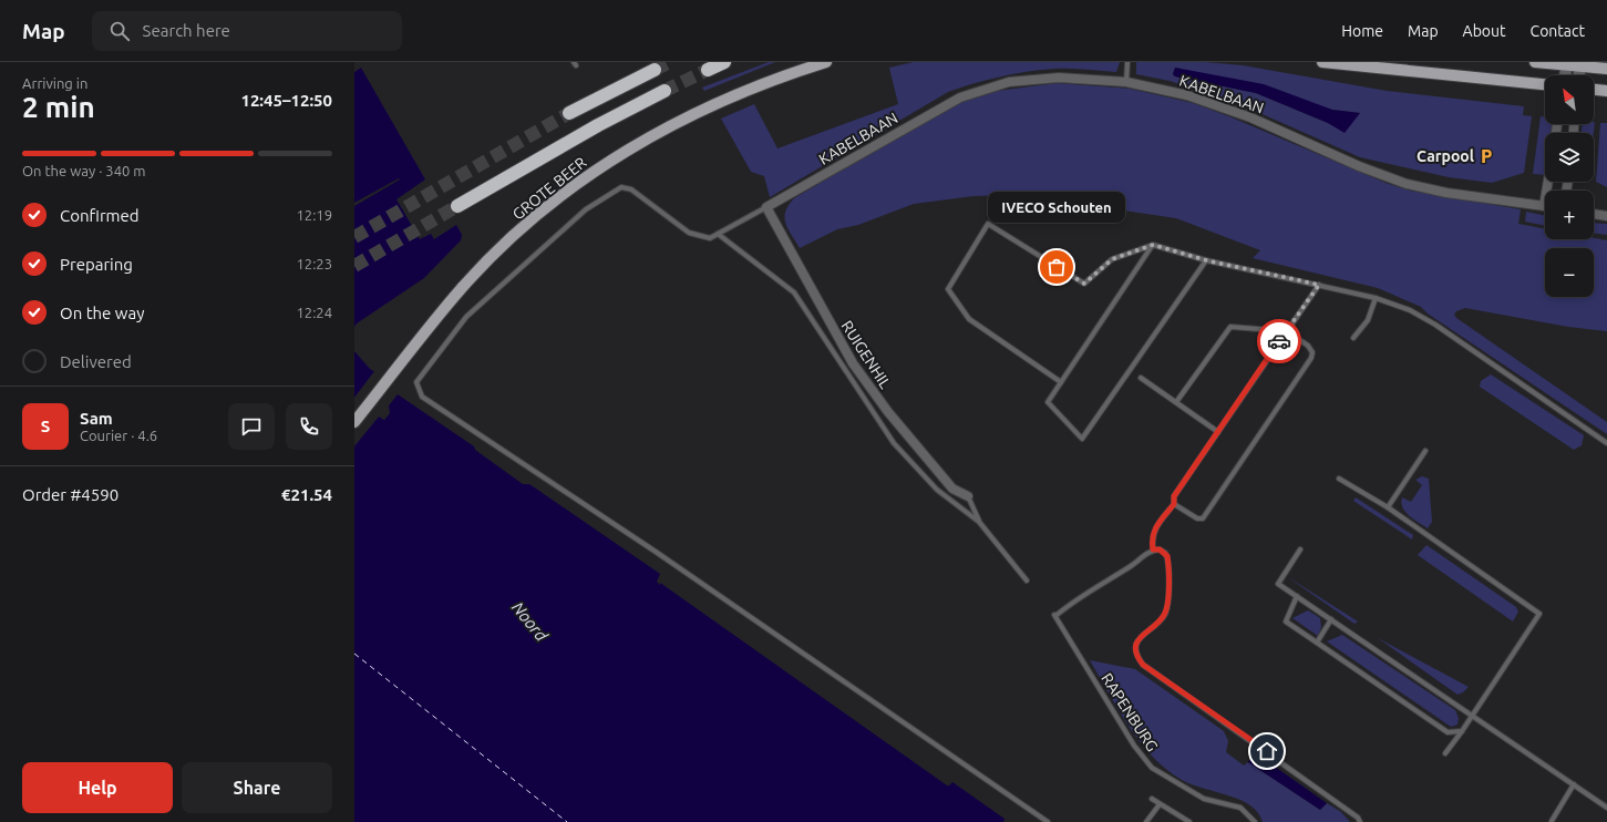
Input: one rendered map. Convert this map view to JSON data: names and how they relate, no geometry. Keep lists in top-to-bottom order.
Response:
{
  "streets": {
    "main road": ["GROTE BEER"],
    "street": ["KABELBAAN", "RUIGENHIL"],
    "lane": ["RAPENBURG"]
  },
  "crossings": [
    ["KABELBAAN", "RUIGENHIL"]
  ],
  "water": ["Noord"],
  "places": {
    "parking": ["Carpool"],
    "other": ["IVECO Schouten"]
  },
  "north": "top left",
  "page": {
    "header": "Map",
    "search": "Search here",
    "nav": [
      "Home",
      "Map",
      "About",
      "Contact"
    ],
    "heading": ["2 min", "Arriving in", "12:45–12:50"],
    "panel": [
      "Sam",
      "Courier · 4.6",
      "Order #4590",
      "€21.54"
    ],
    "map_buttons": ["+", "−"],
    "bar": "On the way · 340 m",
    "list": [
      ["Confirmed", "12:19"],
      ["Preparing", "12:23"],
      ["On the way", "12:24"],
      "Delivered"
    ],
    "bubble": "IVECO Schouten",
    "round": "S",
    "buttons": ["Help", "Share"]
  }
}
